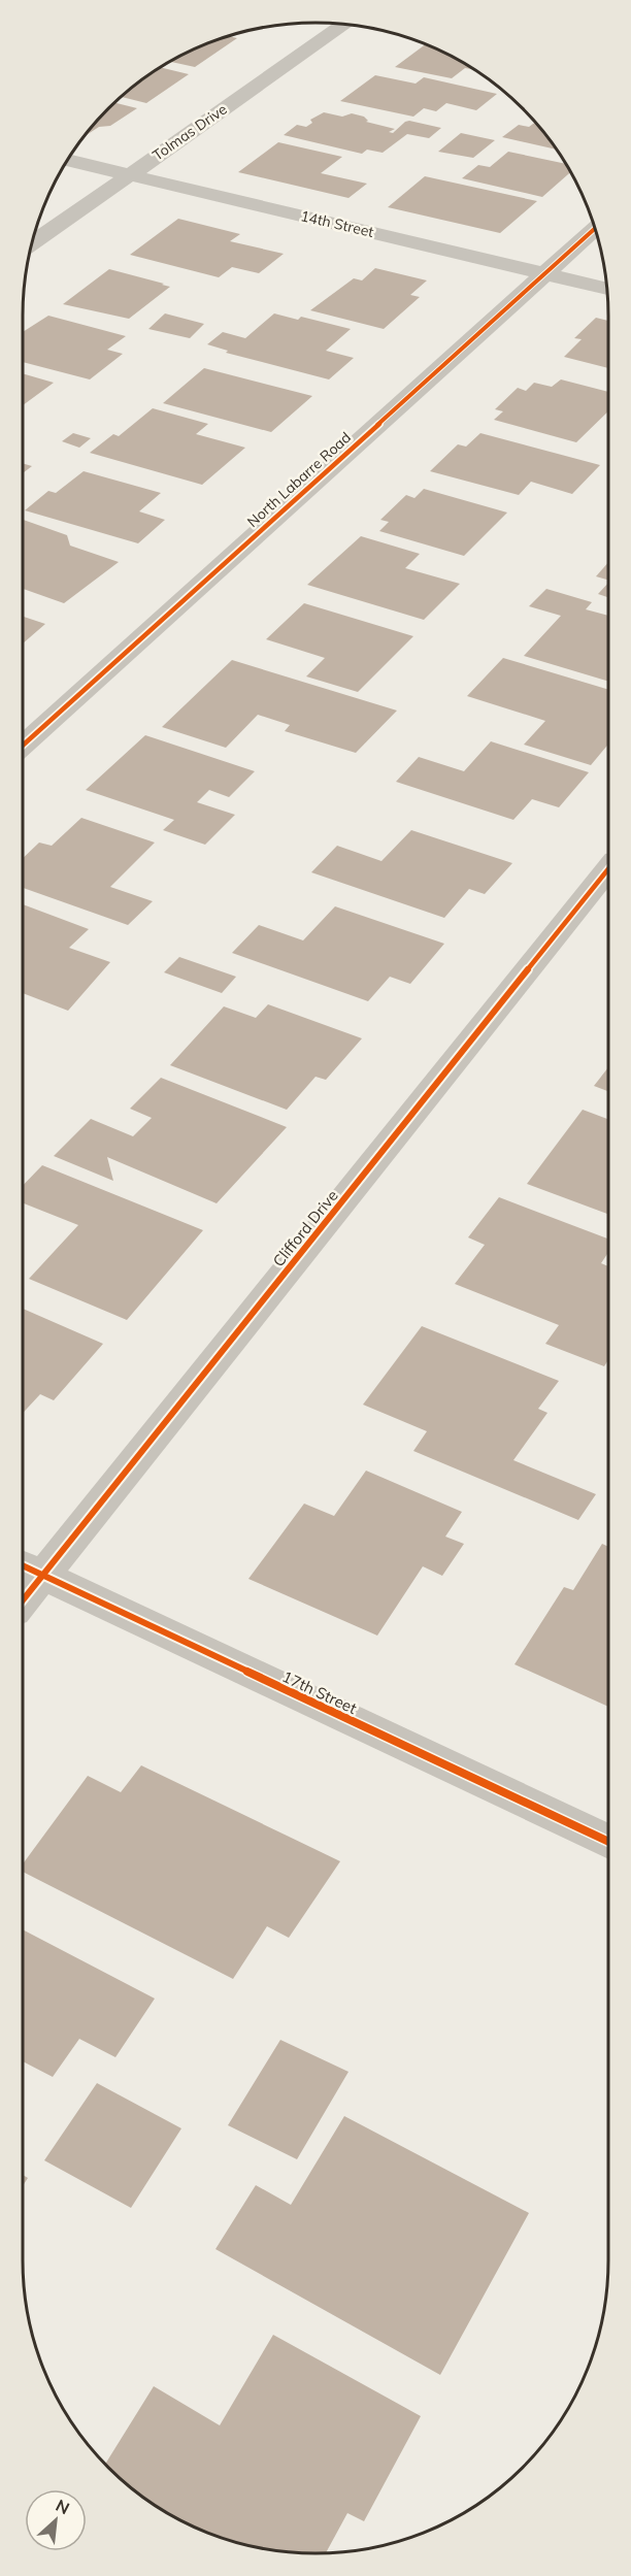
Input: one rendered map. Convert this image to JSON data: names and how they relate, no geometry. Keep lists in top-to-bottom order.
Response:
{
  "streets": {
    "street": [
      "Tolmas Drive",
      "14th Street",
      "North Labarre Road",
      "Clifford Drive",
      "17th Street"
    ]
  },
  "crossings": [
    ["Tolmas Drive", "14th Street"],
    ["14th Street", "North Labarre Road"],
    ["Clifford Drive", "17th Street"]
  ],
  "north": "top right"
}
